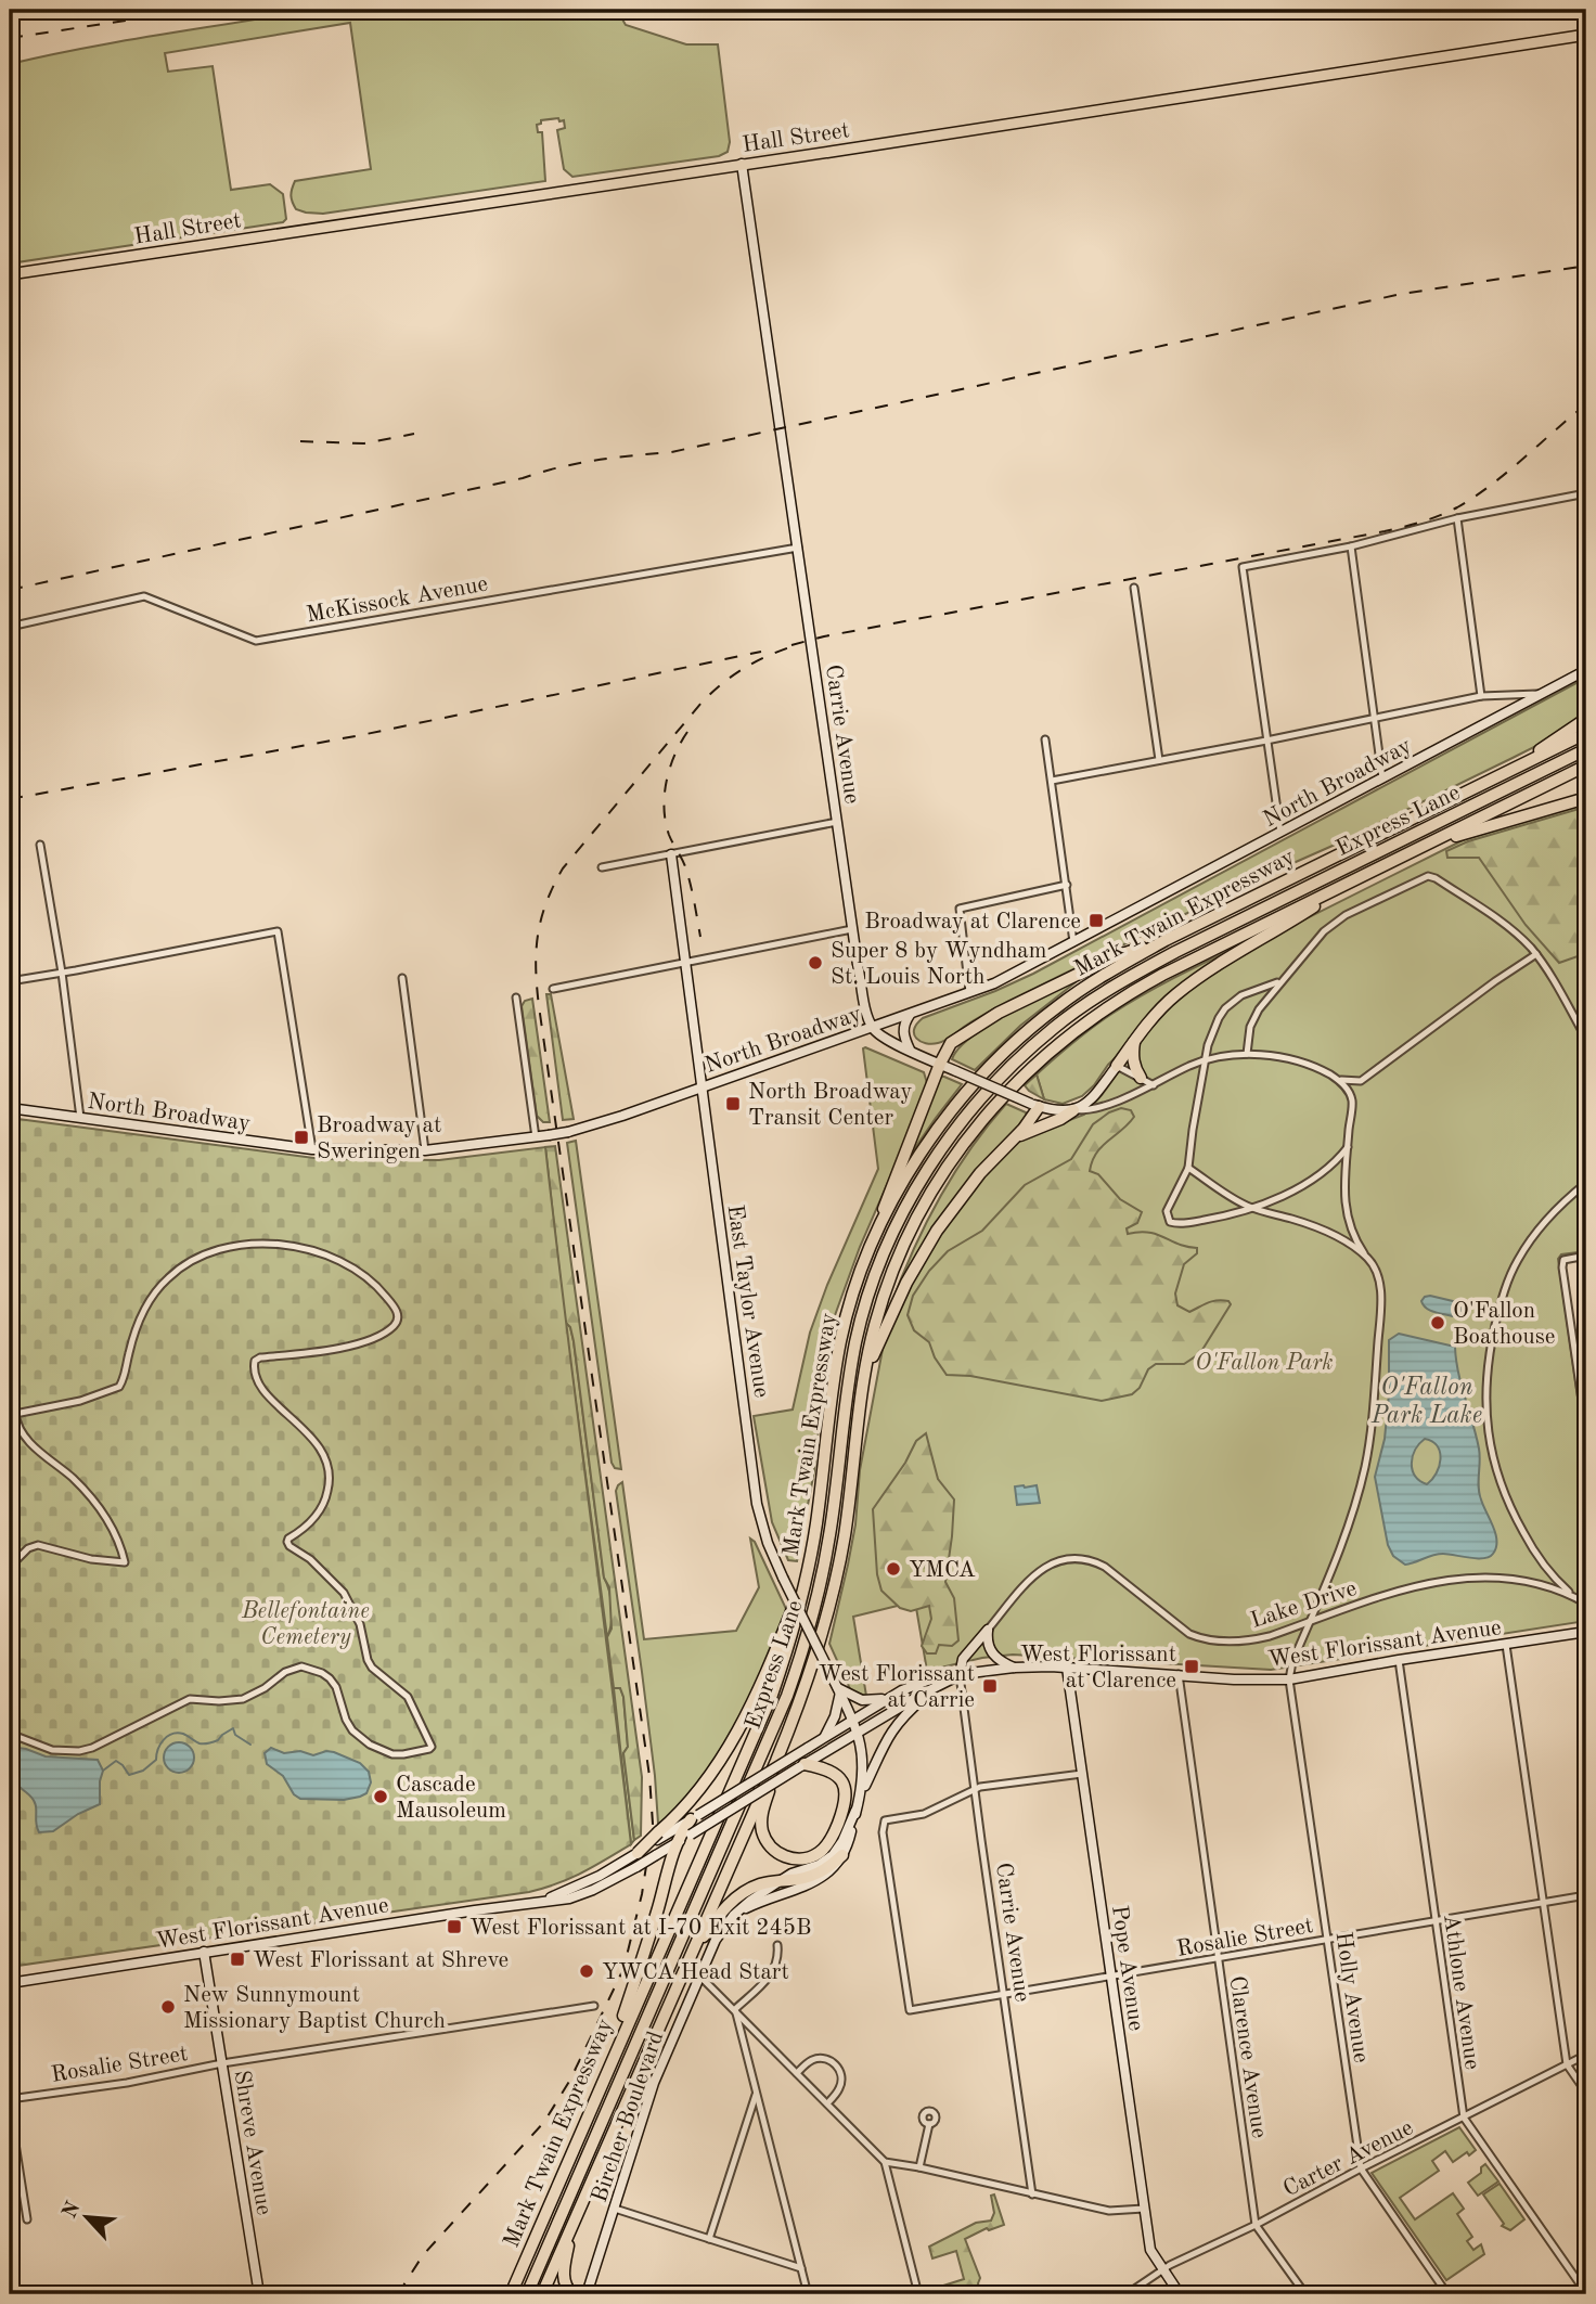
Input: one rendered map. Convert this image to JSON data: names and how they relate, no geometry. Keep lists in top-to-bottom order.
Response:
{
  "streets": {
    "highway": ["Express Lane", "Mark Twain Expressway"],
    "main road": [
      "Hall Street",
      "Carrie Avenue",
      "North Broadway",
      "East Taylor Avenue",
      "West Florissant Avenue",
      "Pope Avenue",
      "Bircher Boulevard",
      "Shreve Avenue"
    ],
    "street": [
      "McKissock Avenue",
      "Lake Drive",
      "Rosalie Street",
      "Athlone Avenue",
      "Holly Avenue",
      "Clarence Avenue",
      "Carter Avenue"
    ]
  },
  "crossings": [
    ["Hall Street", "Carrie Avenue"],
    ["McKissock Avenue", "Carrie Avenue"],
    ["Carrie Avenue", "North Broadway"],
    ["Carrie Avenue", "West Florissant Avenue"],
    ["Carrie Avenue", "Rosalie Street"],
    ["North Broadway", "East Taylor Avenue"],
    ["East Taylor Avenue", "West Florissant Avenue"],
    ["East Taylor Avenue", "Bircher Boulevard"],
    ["West Florissant Avenue", "Pope Avenue"],
    ["West Florissant Avenue", "Athlone Avenue"],
    ["West Florissant Avenue", "Holly Avenue"],
    ["West Florissant Avenue", "Clarence Avenue"],
    ["West Florissant Avenue", "Bircher Boulevard"],
    ["West Florissant Avenue", "Shreve Avenue"],
    ["Rosalie Street", "Pope Avenue"],
    ["Rosalie Street", "Athlone Avenue"],
    ["Rosalie Street", "Holly Avenue"],
    ["Rosalie Street", "Clarence Avenue"],
    ["Rosalie Street", "Shreve Avenue"],
    ["Pope Avenue", "Carter Avenue"],
    ["Athlone Avenue", "Carter Avenue"],
    ["Holly Avenue", "Carter Avenue"],
    ["Clarence Avenue", "Carter Avenue"]
  ],
  "water": ["O'Fallon Park Lake"],
  "parks": ["O'Fallon Park", "Bellefontaine Cemetery"],
  "places": {
    "transit": [
      "Broadway at Clarence",
      "North Broadway Transit Center",
      "Broadway at Sweringen",
      "West Florissant at Clarence",
      "West Florissant at Carrie",
      "West Florissant at I-70 Exit 245B",
      "West Florissant at Shreve"
    ],
    "other": [
      "Super 8 by Wyndham St. Louis North",
      "O'Fallon Boathouse",
      "YMCA",
      "Cascade Mausoleum",
      "YWCA Head Start",
      "New Sunnymount Missionary Baptist Church"
    ]
  },
  "north": "top left"
}
